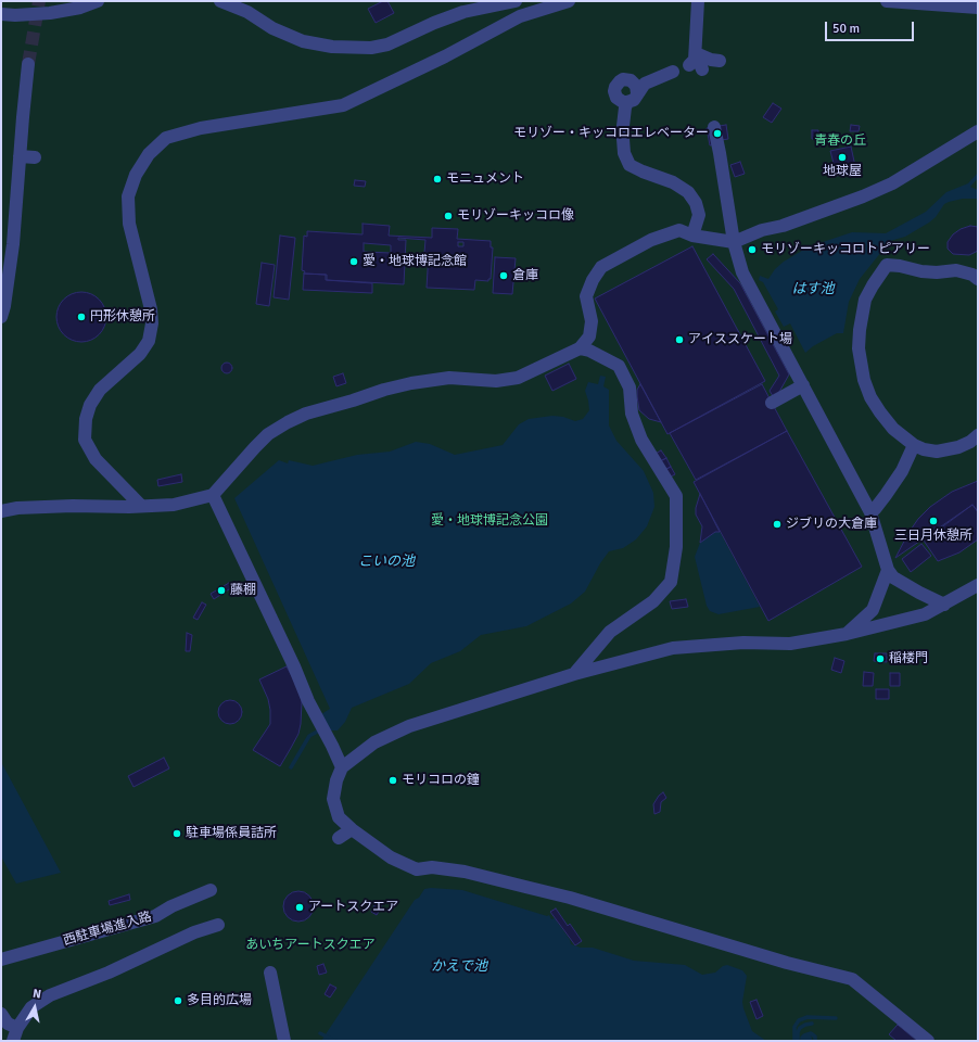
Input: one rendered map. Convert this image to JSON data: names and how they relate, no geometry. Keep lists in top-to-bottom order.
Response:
{
  "streets": {
    "street": ["西駐車場進入路"]
  },
  "water": ["はす池", "こいの池", "かえで池"],
  "parks": ["青春の丘", "愛・地球博記念公園", "あいちアートスクエア"],
  "places": [
    "モリゾー・キッコロエレベーター",
    "地球屋",
    "モニュメント",
    "モリゾーキッコロ像",
    "モリゾーキッコロトピアリー",
    "愛・地球博記念館",
    "倉庫",
    "円形休憩所",
    "アイススケート場",
    "三日月休憩所",
    "ジブリの大倉庫",
    "藤棚",
    "稲楼門",
    "モリコロの鐘",
    "駐車場係員詰所",
    "アートスクエア",
    "多目的広場"
  ],
  "scale_bar": "50 m",
  "north": "top"
}
